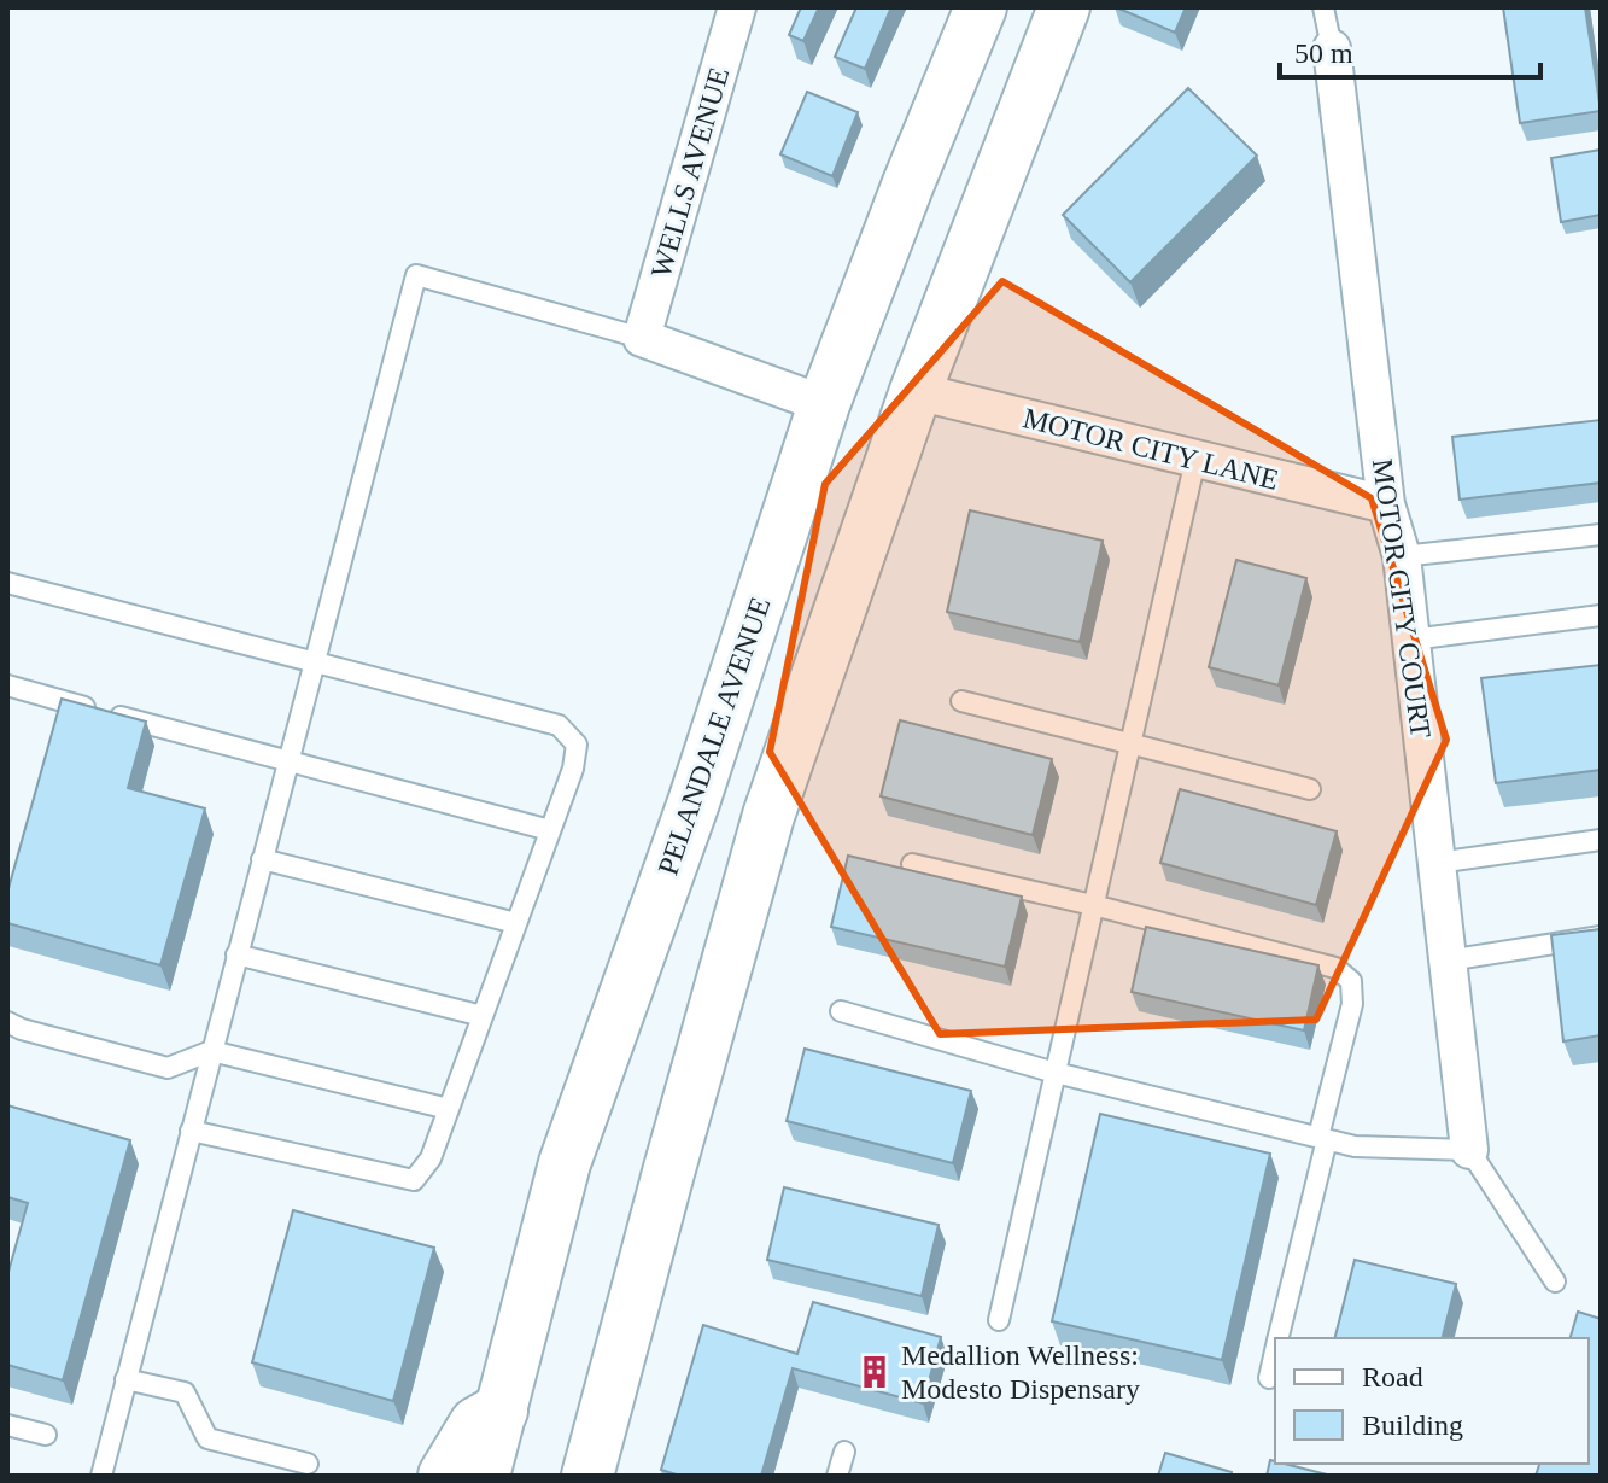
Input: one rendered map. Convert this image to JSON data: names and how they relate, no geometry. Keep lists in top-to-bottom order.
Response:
{
  "streets": {
    "main road": ["PELANDALE AVENUE"],
    "street": ["WELLS AVENUE", "MOTOR CITY LANE", "MOTOR CITY COURT"]
  },
  "crossings": [
    ["MOTOR CITY LANE", "MOTOR CITY COURT"]
  ],
  "places": {
    "building": ["Medallion Wellness: Modesto Dispensary"]
  },
  "legend": ["Road", "Building"],
  "scale_bar": "50 m"
}
